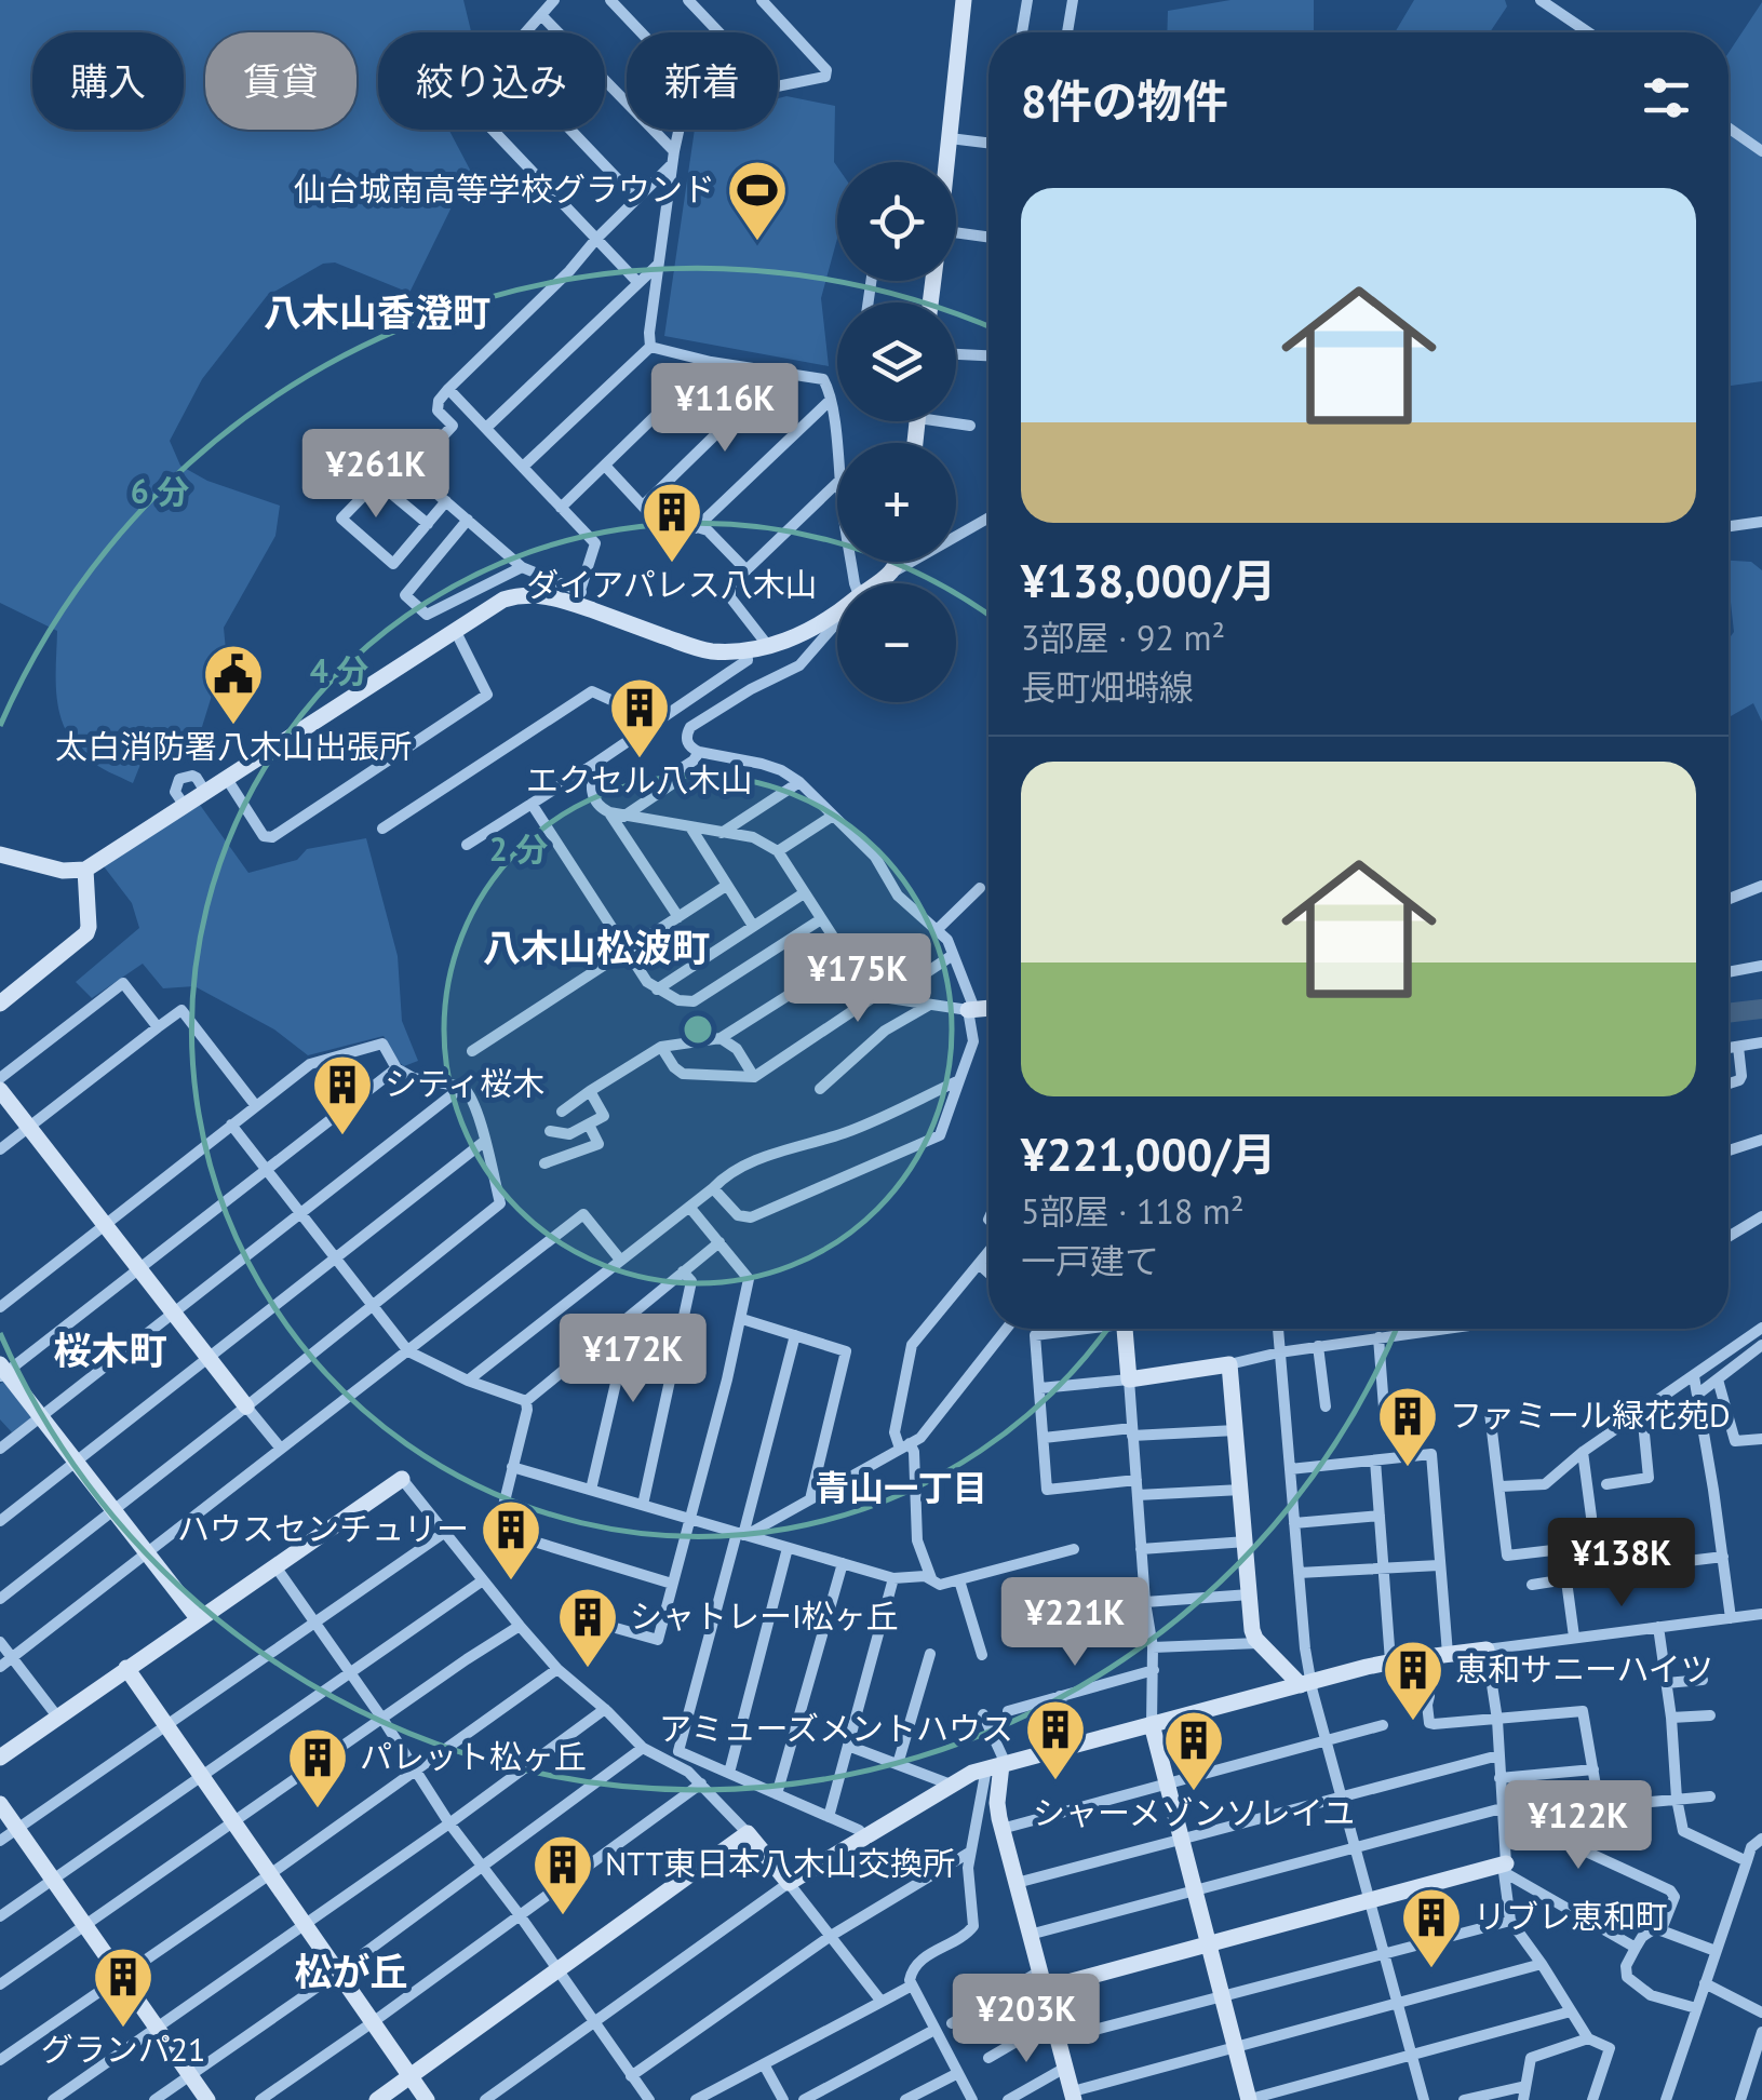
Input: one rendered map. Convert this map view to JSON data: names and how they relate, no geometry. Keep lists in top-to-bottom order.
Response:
{
  "districts": [
    "八木山香澄町",
    "八木山松波町",
    "桜木町",
    "青山一丁目",
    "松が丘"
  ],
  "places": {
    "sports": ["仙台城南高等学校グラウンド"],
    "building": [
      "ダイアパレス八木山",
      "エクセル八木山",
      "シティ桜木",
      "ファミール緑花苑D",
      "ハウスセンチュリー",
      "シャトレーI松ヶ丘",
      "恵和サニーハイツ",
      "アミューズメントハウス",
      "シャーメゾンソレイユ",
      "パレット松ヶ丘",
      "NTT東日本八木山交換所",
      "リブレ恵和町",
      "グランパ21"
    ],
    "public building": ["太白消防署八木山出張所"]
  },
  "page": {
    "chip": [
      "購入",
      "賃貸",
      "絞り込み",
      "新着"
    ],
    "heading": "8件の物件",
    "map_buttons": ["+", "−"],
    "list": [
      {
        "name": "¥138,000/月",
        "note": "3部屋 · 92 m² · 長町畑塒線"
      },
      {
        "name": "¥221,000/月",
        "note": "5部屋 · 118 m² · 一戸建て"
      }
    ],
    "price": [
      "¥116K",
      "¥261K",
      "¥175K",
      "¥172K",
      "¥138K",
      "¥221K",
      "¥122K",
      "¥203K"
    ]
  },
  "rings": ["6 分", "4 分", "2 分"]
}
